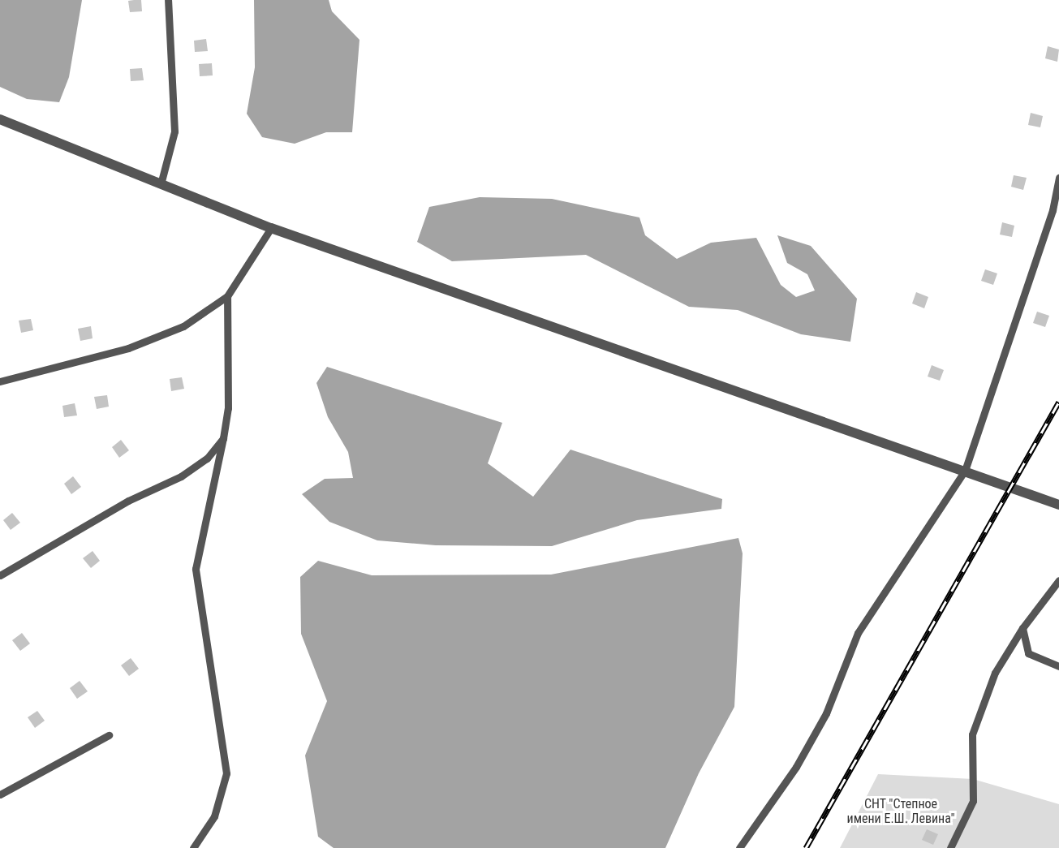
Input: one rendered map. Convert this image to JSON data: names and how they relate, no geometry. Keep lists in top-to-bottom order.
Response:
{
  "parks": ["СНТ \"Степное имени Е.Ш. Левина\""]
}
